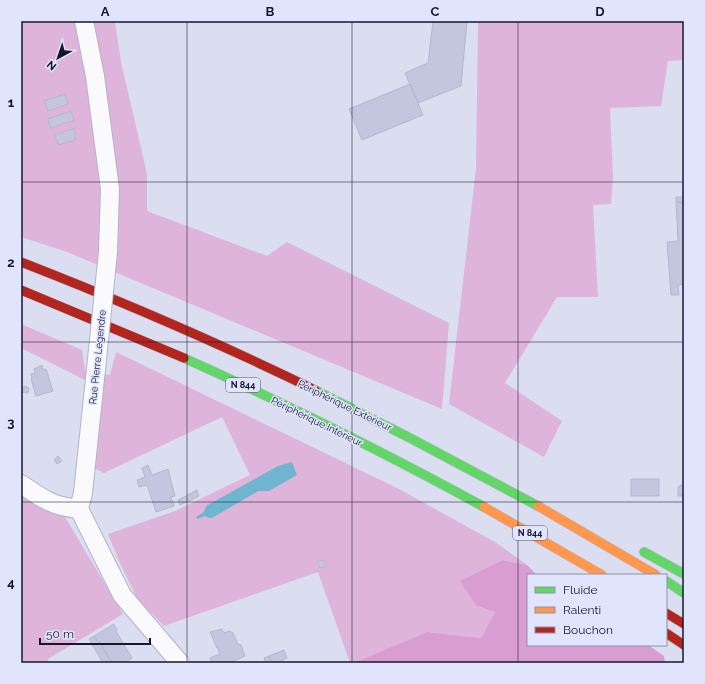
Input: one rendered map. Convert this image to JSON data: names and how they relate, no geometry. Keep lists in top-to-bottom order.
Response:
{
  "streets": {
    "highway": ["N 844", "Périphérique Extérieur", "Périphérique Intérieur"],
    "street": ["Rue Pierre Legendre"]
  },
  "legend": ["Fluide", "Ralenti", "Bouchon"],
  "scale_bar": "50 m",
  "north": "bottom left",
  "grid": {
    "columns": [
      "A",
      "B",
      "C",
      "D"
    ],
    "rows": [
      "1",
      "2",
      "3",
      "4"
    ]
  }
}
